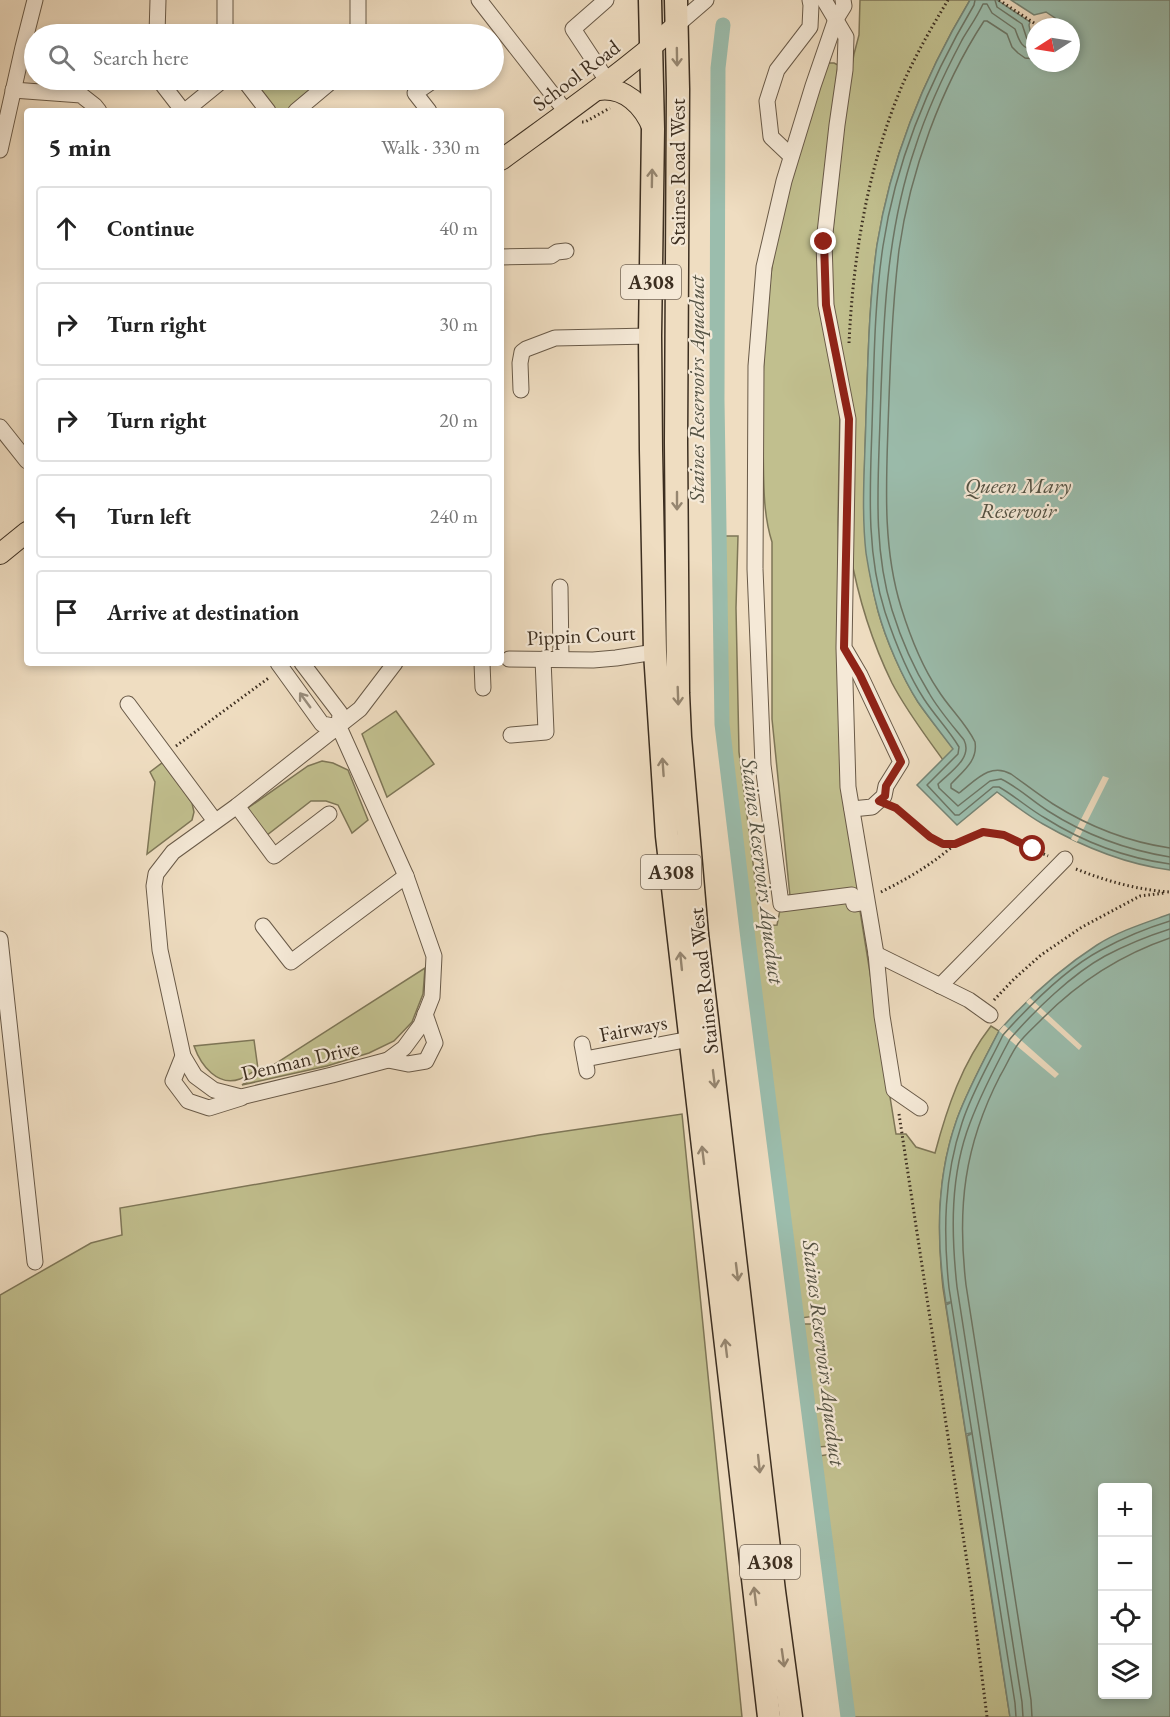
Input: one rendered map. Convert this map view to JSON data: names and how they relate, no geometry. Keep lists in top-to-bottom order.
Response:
{
  "streets": {
    "highway": ["Staines Road West", "A308"],
    "main road": ["School Road"],
    "street": ["Pippin Court", "Fairways", "Denman Drive"]
  },
  "crossings": [
    ["School Road", "Staines Road West"],
    ["School Road", "A308"],
    ["Staines Road West", "A308"],
    ["Staines Road West", "Pippin Court"],
    ["Staines Road West", "Fairways"]
  ],
  "water": ["Staines Reservoirs Aqueduct", "Queen Mary Reservoir"],
  "north": "left",
  "page": {
    "search": "Search here",
    "heading": ["5 min", "Walk · 330 m"],
    "list": [
      ["Continue", "40 m"],
      ["Turn right", "30 m"],
      ["Turn right", "20 m"],
      ["Turn left", "240 m"],
      "Arrive at destination"
    ],
    "map_buttons": ["+", "−"]
  }
}
